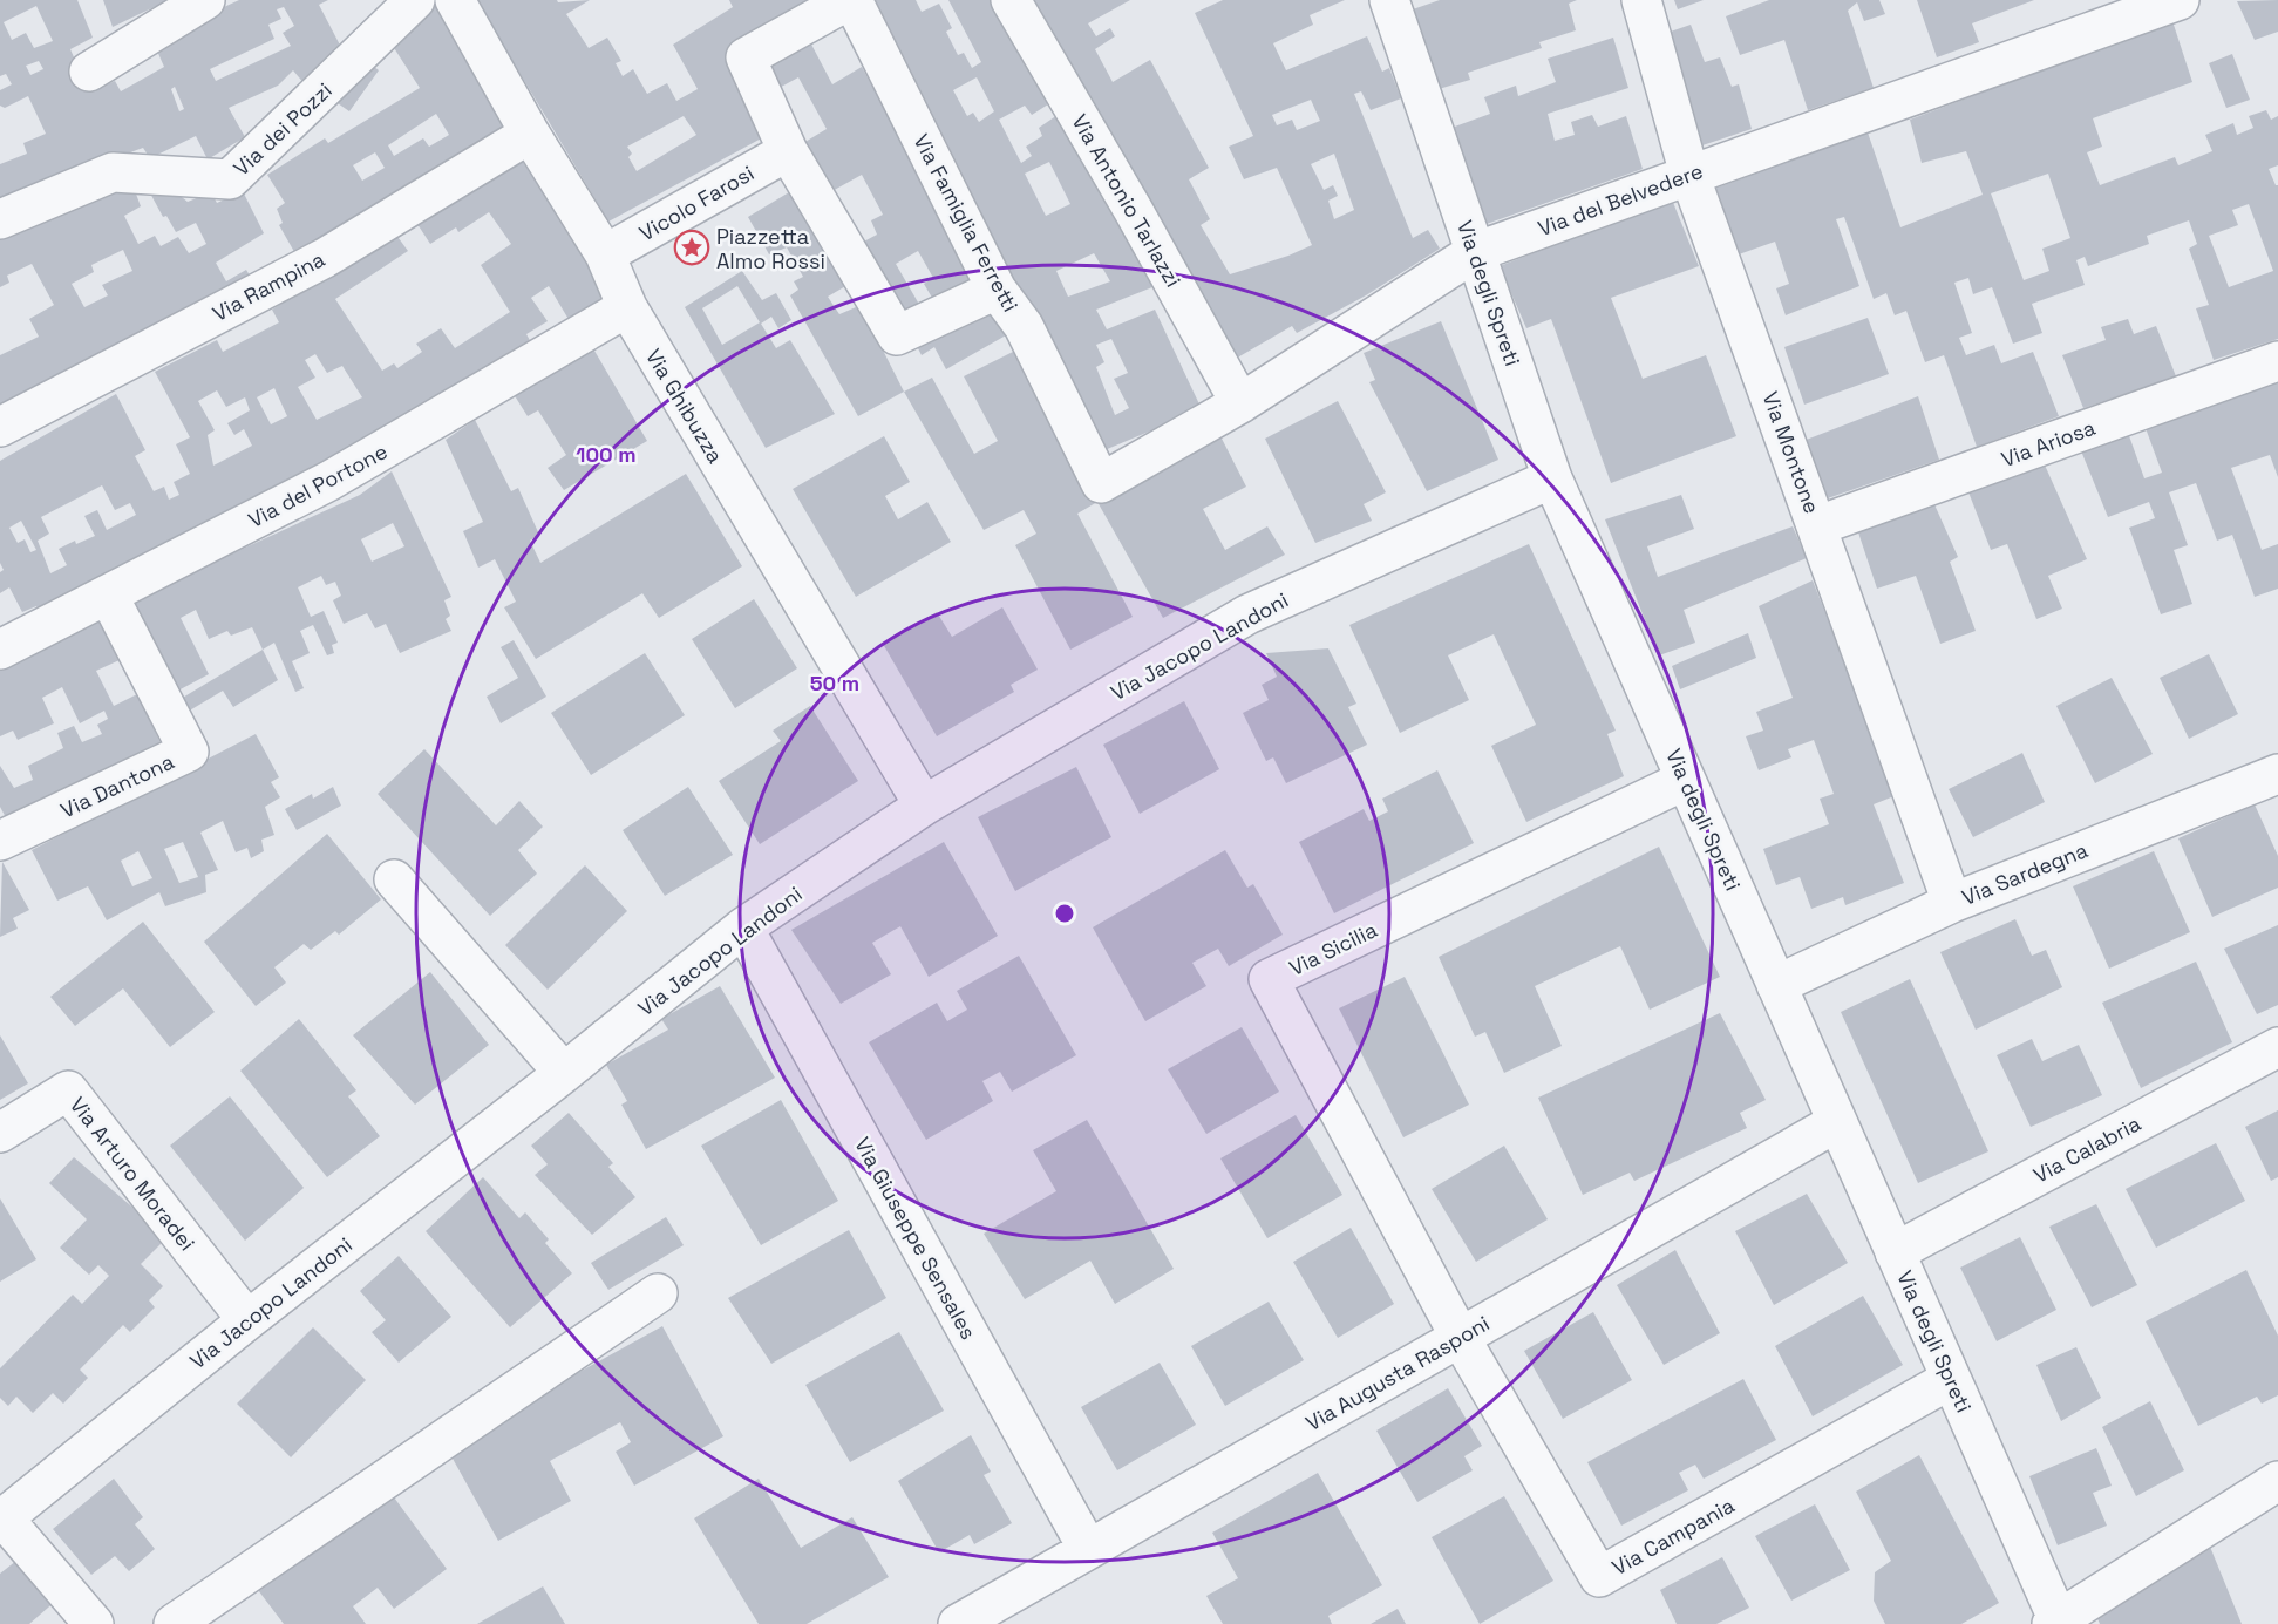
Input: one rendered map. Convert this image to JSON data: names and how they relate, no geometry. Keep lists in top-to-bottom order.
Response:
{
  "streets": {
    "street": [
      "Via dei Pozzi",
      "Via del Belvedere",
      "Via Antonio Tarlazzi",
      "Vicolo Farosi",
      "Via Famiglia Ferretti",
      "Via Rampina",
      "Via degli Spreti",
      "Via Ghibuzza",
      "Via Ariosa",
      "Via Montone",
      "Via del Portone",
      "Via Jacopo Landoni",
      "Via Dantona",
      "Via Sardegna",
      "Via Sicilia",
      "Via Calabria",
      "Via Arturo Moradei",
      "Via Giuseppe Sensales",
      "Via Augusta Rasponi",
      "Via Campania"
    ]
  },
  "crossings": [
    ["Via del Belvedere", "Via Antonio Tarlazzi"],
    ["Via del Belvedere", "Via Famiglia Ferretti"],
    ["Via del Belvedere", "Via degli Spreti"],
    ["Via del Belvedere", "Via Montone"],
    ["Vicolo Farosi", "Via Ghibuzza"],
    ["Via Rampina", "Via Ghibuzza"],
    ["Via degli Spreti", "Via Jacopo Landoni"],
    ["Via degli Spreti", "Via Sardegna"],
    ["Via degli Spreti", "Via Sicilia"],
    ["Via degli Spreti", "Via Calabria"],
    ["Via degli Spreti", "Via Augusta Rasponi"],
    ["Via degli Spreti", "Via Campania"],
    ["Via Ghibuzza", "Via del Portone"],
    ["Via Ghibuzza", "Via Jacopo Landoni"],
    ["Via Ariosa", "Via Montone"],
    ["Via Montone", "Via Sardegna"],
    ["Via del Portone", "Via Dantona"],
    ["Via Jacopo Landoni", "Via Arturo Moradei"],
    ["Via Jacopo Landoni", "Via Giuseppe Sensales"],
    ["Via Sicilia", "Via Augusta Rasponi"],
    ["Via Sicilia", "Via Campania"],
    ["Via Giuseppe Sensales", "Via Augusta Rasponi"],
    ["Via Augusta Rasponi", "Via Campania"]
  ],
  "places": {
    "place": ["Piazzetta Almo Rossi"]
  },
  "rings": ["100 m", "50 m"]
}
